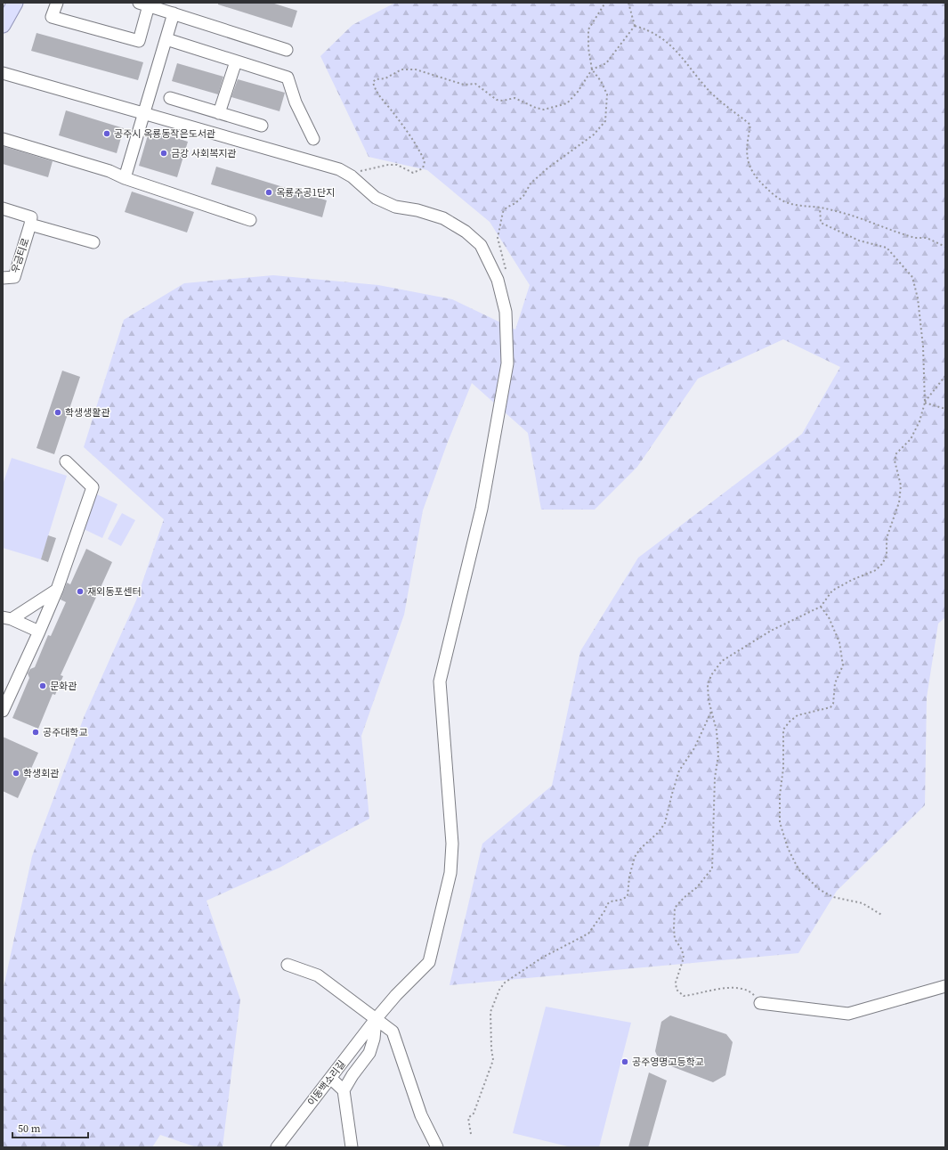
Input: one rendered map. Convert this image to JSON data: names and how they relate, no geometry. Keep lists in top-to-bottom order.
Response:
{
  "streets": {
    "street": ["우금티로", "이동백소리길"]
  },
  "places": [
    "공주시 옥룡동작은도서관",
    "금강 사회복지관",
    "옥룡주공1단지",
    "학생생활관",
    "재외동포센터",
    "문화관",
    "공주대학교",
    "학생회관",
    "공주영명고등학교"
  ],
  "scale_bar": "50 m"
}
